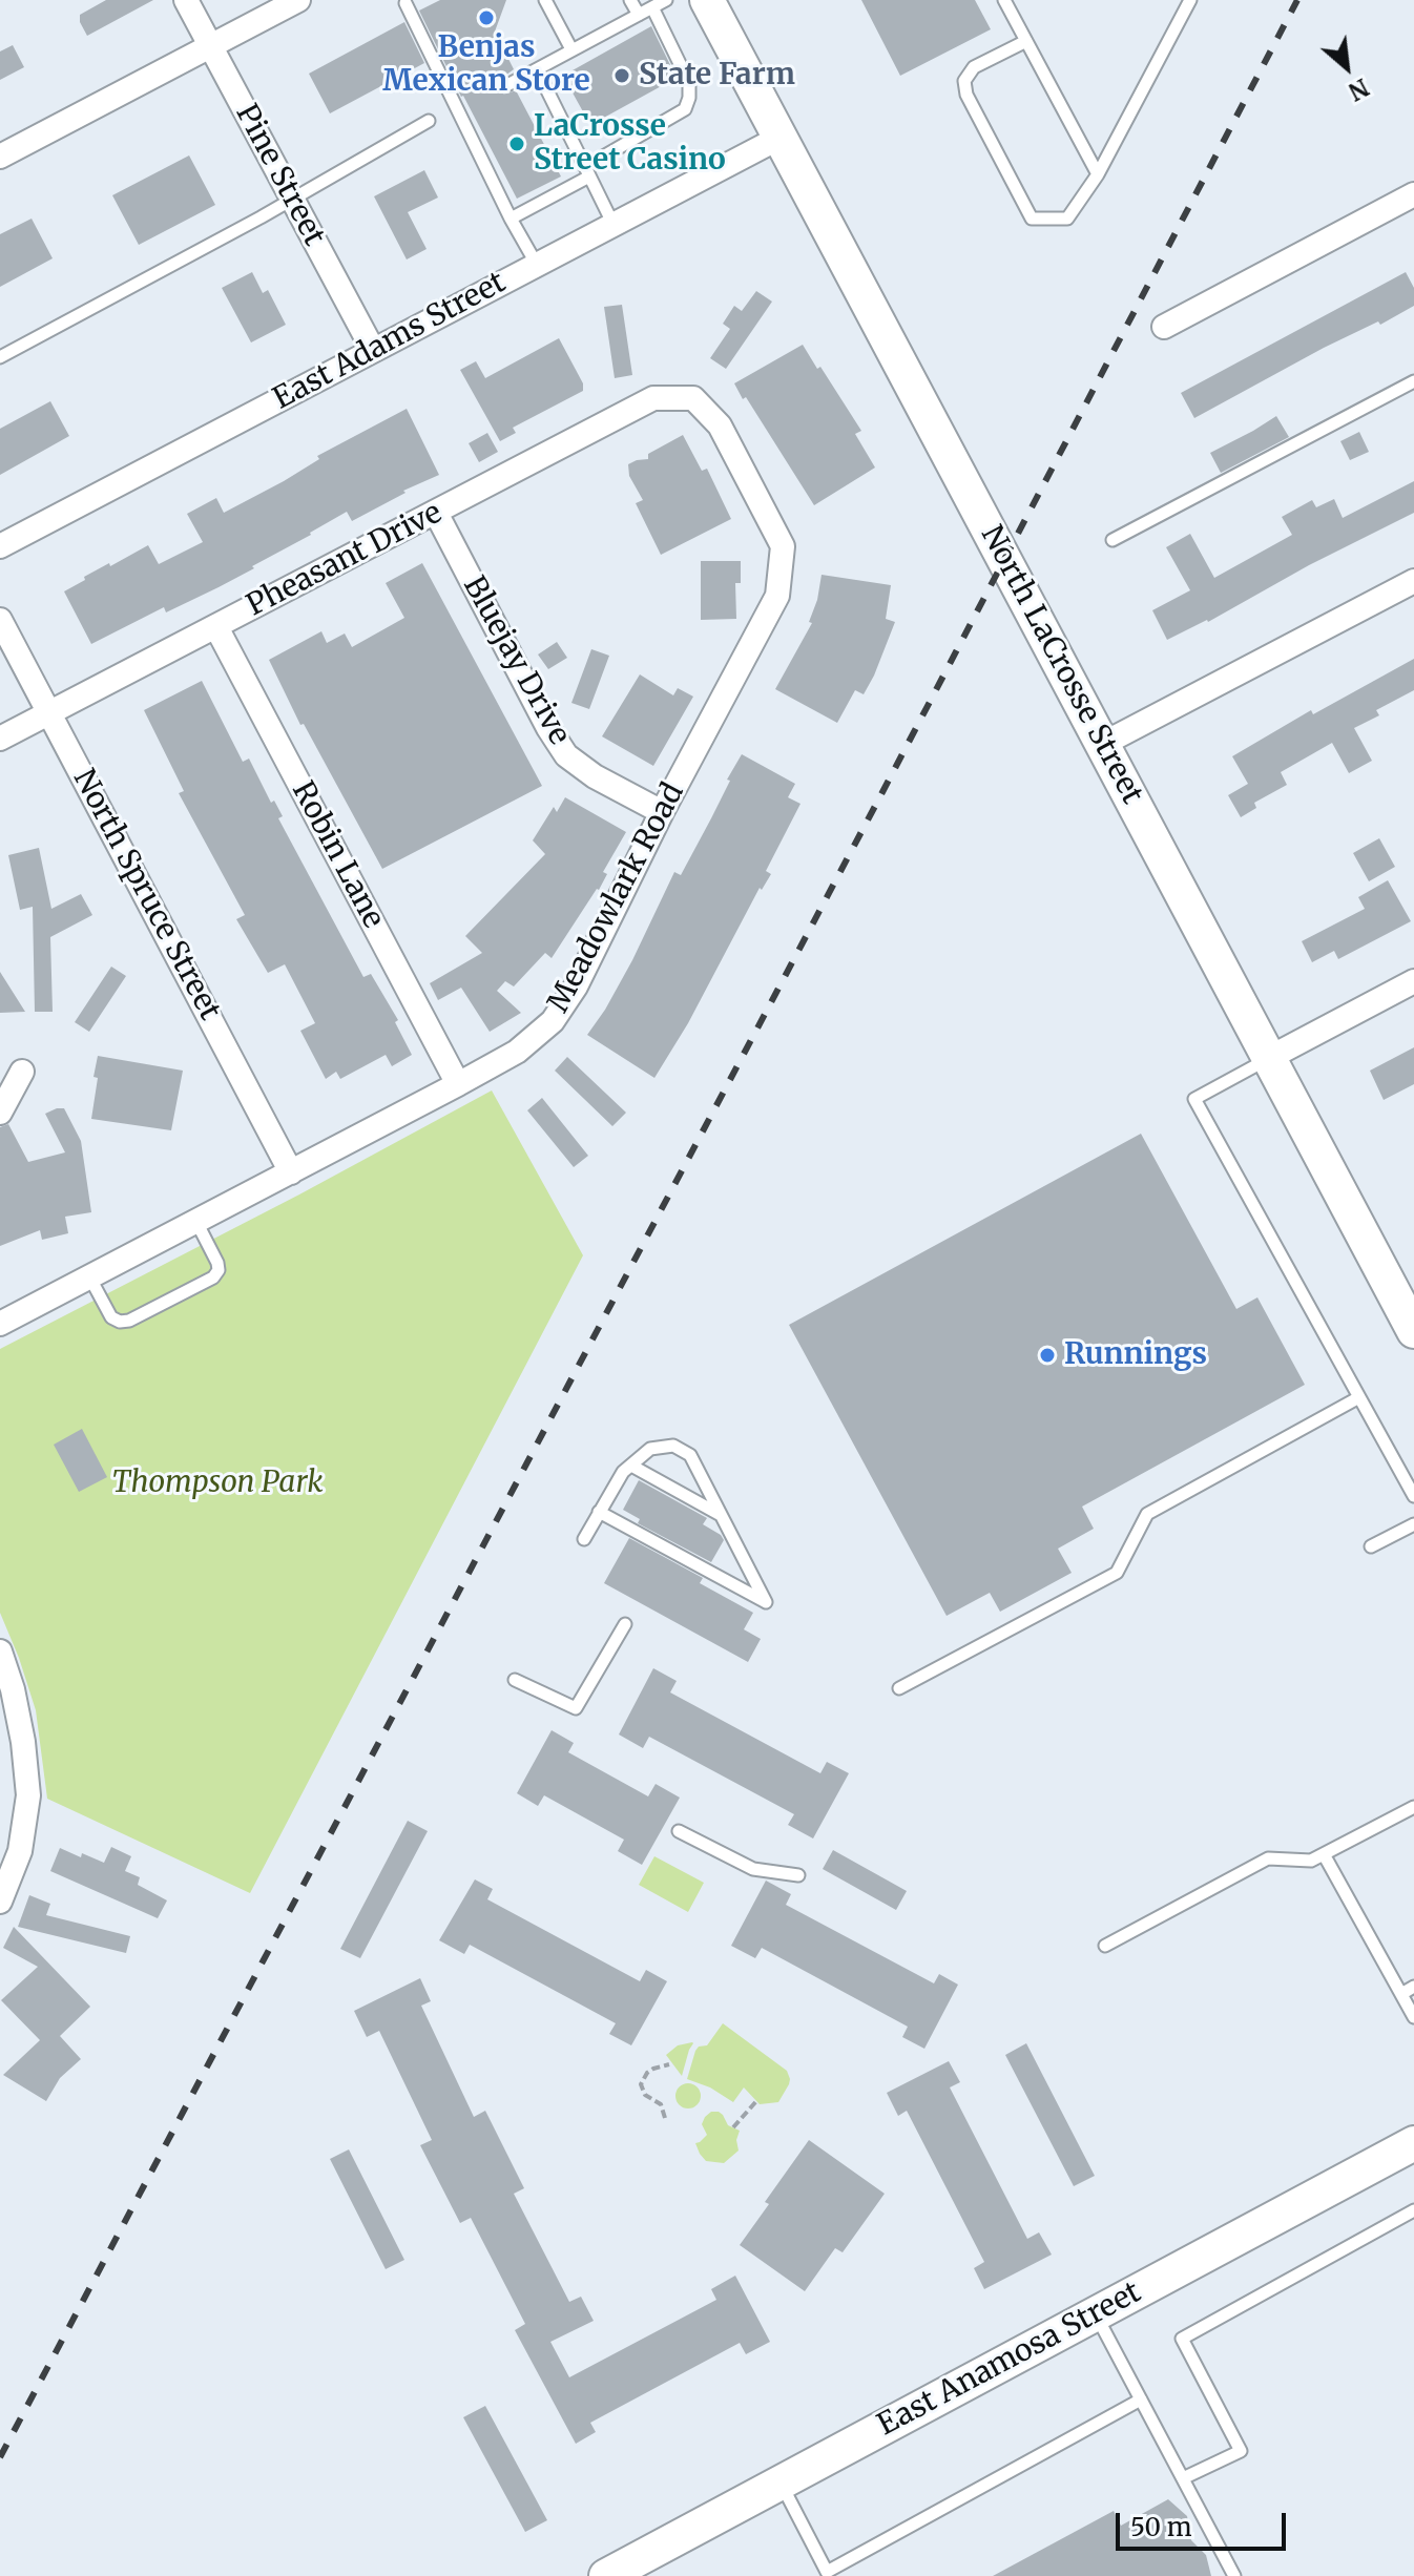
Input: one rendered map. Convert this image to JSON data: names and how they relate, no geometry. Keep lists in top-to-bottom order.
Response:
{
  "streets": {
    "main road": ["North LaCrosse Street", "East Anamosa Street"],
    "street": [
      "Pine Street",
      "East Adams Street",
      "Pheasant Drive",
      "Bluejay Drive",
      "Robin Lane",
      "North Spruce Street",
      "Meadowlark Road"
    ]
  },
  "crossings": [
    ["Pine Street", "East Adams Street"],
    ["East Adams Street", "North LaCrosse Street"],
    ["Pheasant Drive", "Bluejay Drive"],
    ["Pheasant Drive", "Robin Lane"],
    ["Pheasant Drive", "North Spruce Street"],
    ["Pheasant Drive", "Meadowlark Road"],
    ["Bluejay Drive", "Meadowlark Road"],
    ["Robin Lane", "Meadowlark Road"],
    ["North Spruce Street", "Meadowlark Road"]
  ],
  "parks": ["Thompson Park"],
  "places": [
    "Benjas Mexican Store",
    "State Farm",
    "LaCrosse Street Casino",
    "Runnings"
  ],
  "scale_bar": "50 m",
  "north": "bottom right"
}
